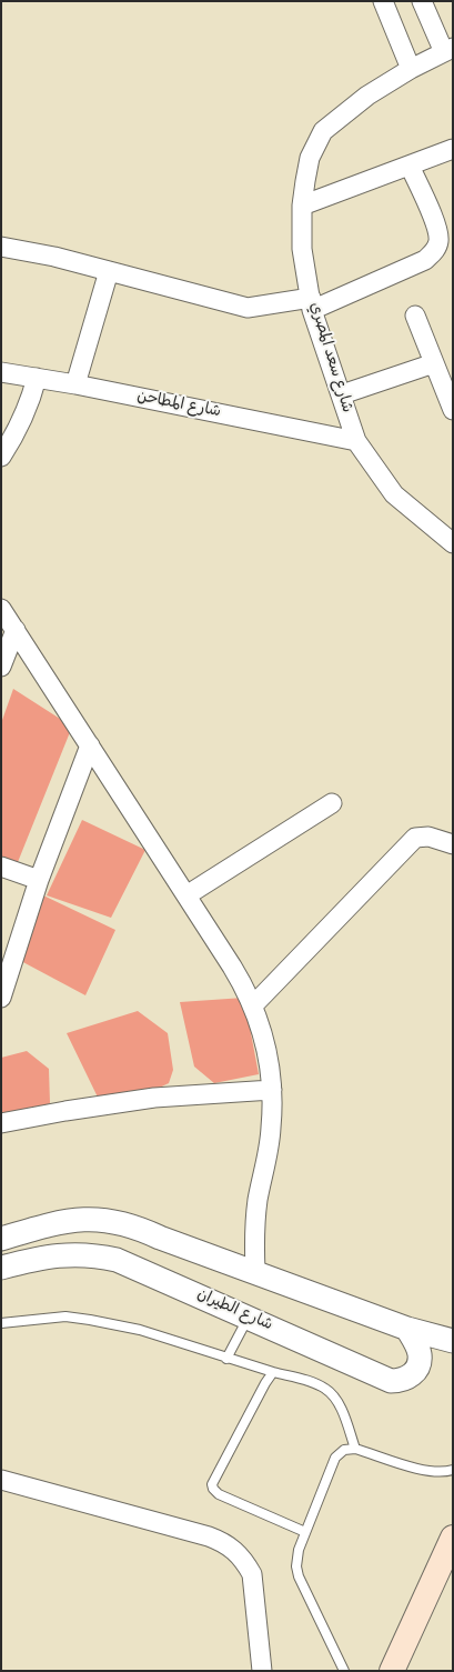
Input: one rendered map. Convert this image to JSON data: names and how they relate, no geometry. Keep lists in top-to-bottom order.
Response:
{
  "streets": {
    "street": ["شارع سعد المصري", "شارع المطاحن", "شارع الطيران"]
  },
  "crossings": [
    ["شارع سعد المصري", "شارع المطاحن"]
  ]
}
